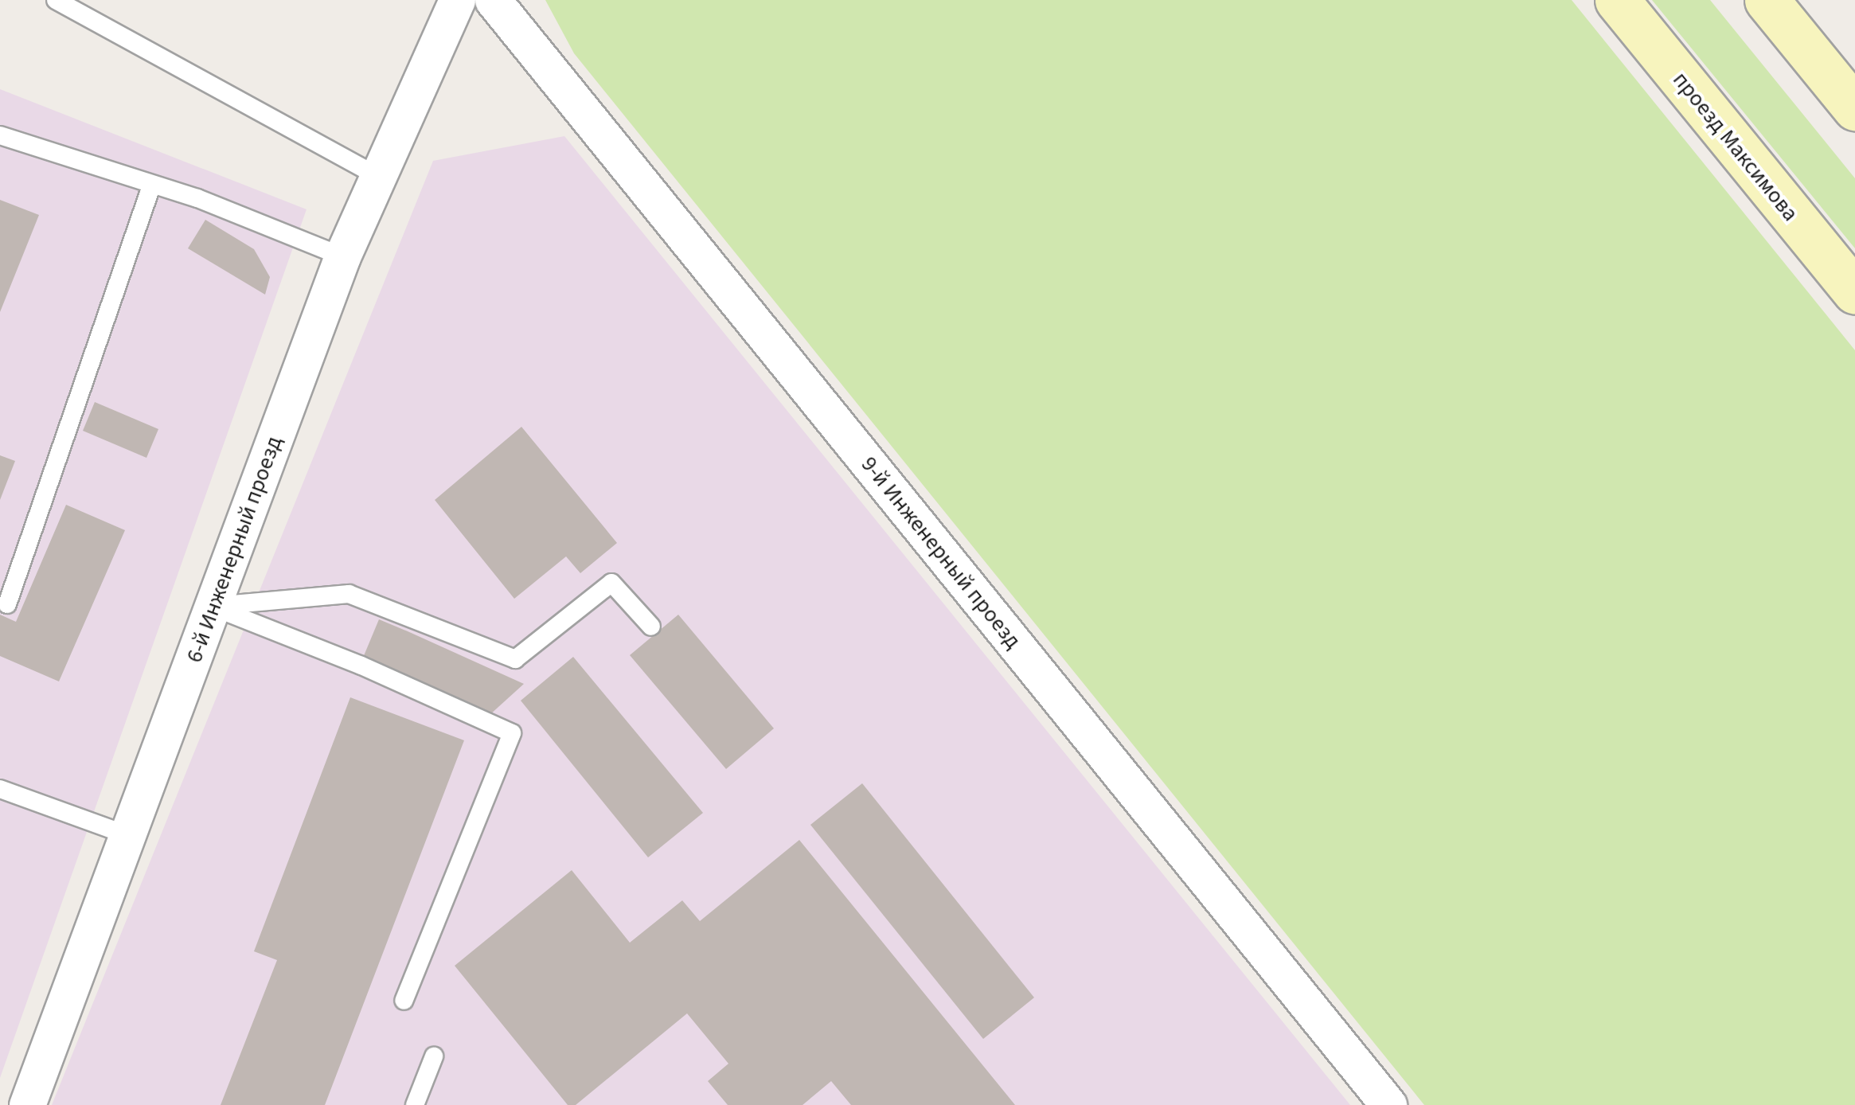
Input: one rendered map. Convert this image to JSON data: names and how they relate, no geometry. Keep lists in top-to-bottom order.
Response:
{
  "streets": {
    "main road": ["проезд Максимова"],
    "street": ["6-й Инженерный проезд", "9-й Инженерный проезд"]
  }
}
